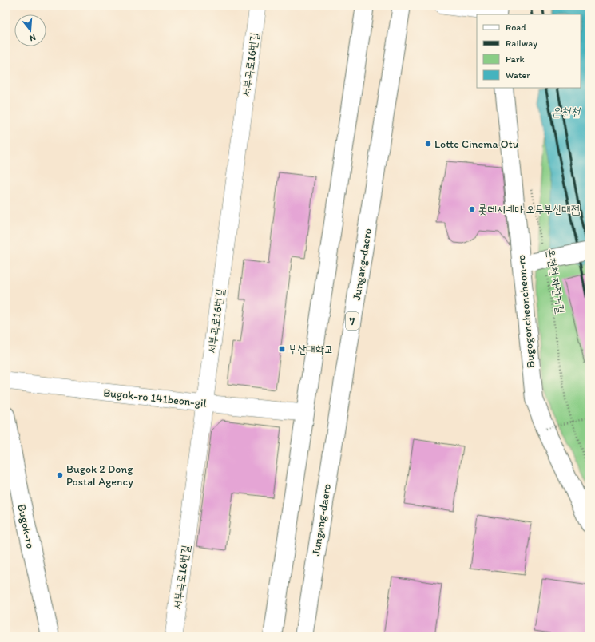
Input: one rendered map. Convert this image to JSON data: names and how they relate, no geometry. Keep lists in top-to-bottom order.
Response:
{
  "streets": {
    "main road": [
      "Jungang-daero",
      "Bugogoncheoncheon-ro",
      "7",
      "Bugok-ro"
    ],
    "street": ["서부곡로16번길", "Bugok-ro 141beon-gil"],
    "path": ["온천천 자전거길"]
  },
  "crossings": [
    ["서부곡로16번길", "Bugok-ro 141beon-gil"],
    ["온천천 자전거길", "Bugogoncheoncheon-ro"]
  ],
  "water": ["온천천"],
  "places": {
    "other": ["Lotte Cinema Otu", "롯데시네마 오투부산대점", "Bugok 2 Dong Postal Agency"],
    "transit": ["부산대학교"]
  },
  "legend": [
    "Road",
    "Railway",
    "Park",
    "Water"
  ],
  "north": "bottom"
}
